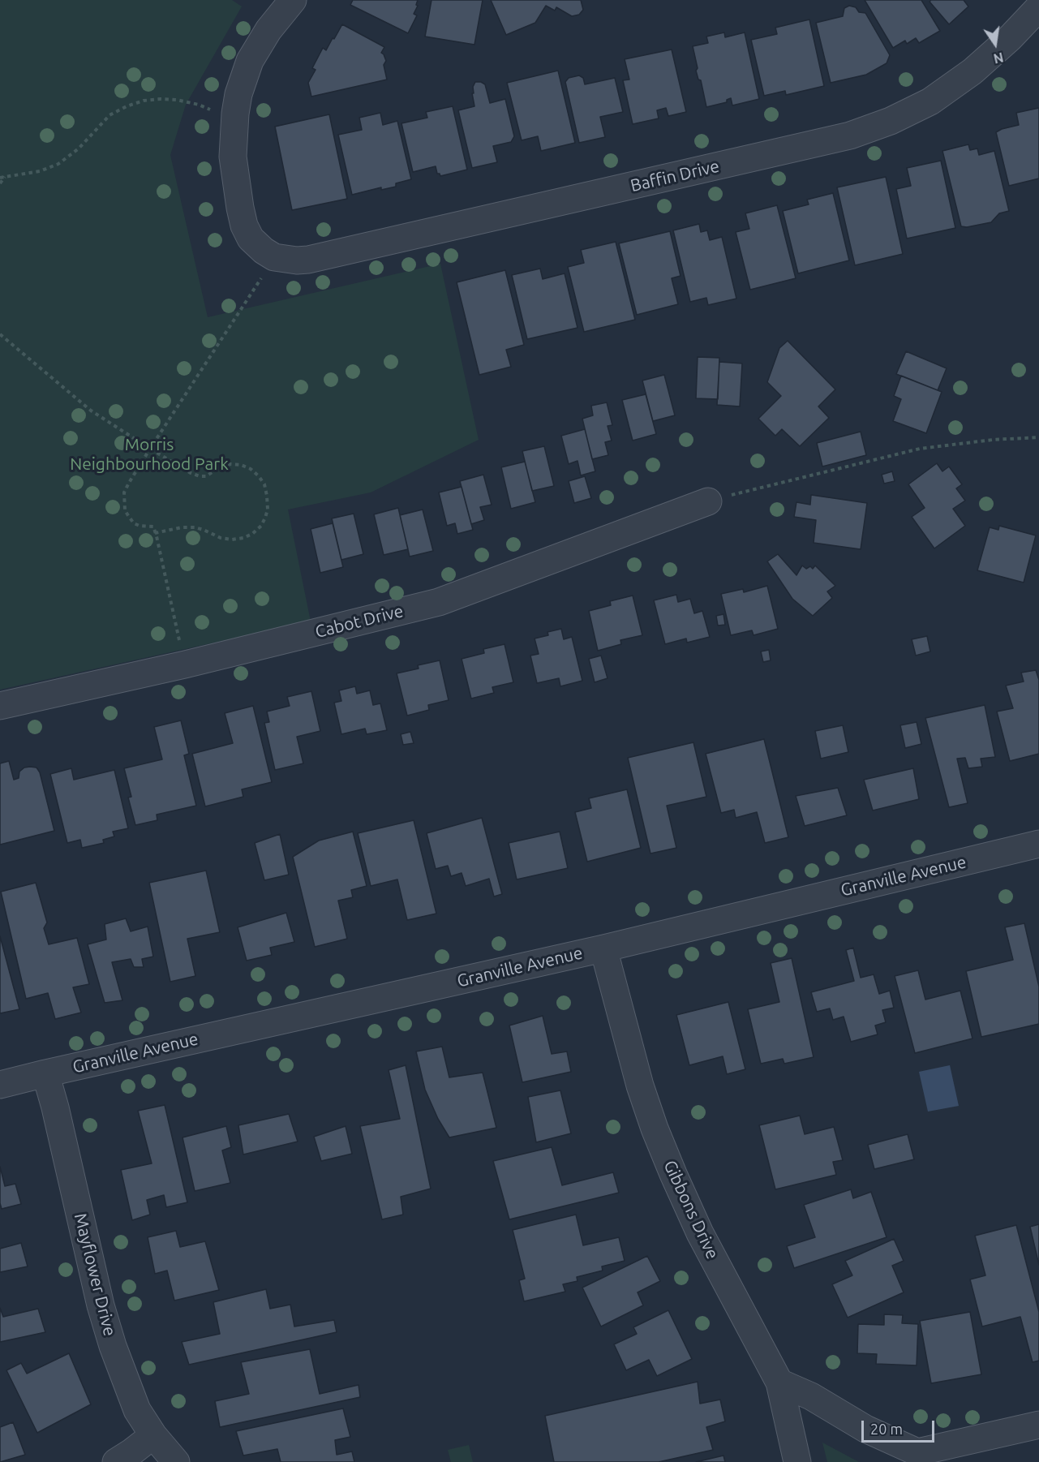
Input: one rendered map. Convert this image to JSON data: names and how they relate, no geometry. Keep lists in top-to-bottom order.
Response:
{
  "streets": {
    "street": [
      "Baffin Drive",
      "Cabot Drive",
      "Granville Avenue",
      "Gibbons Drive",
      "Mayflower Drive"
    ]
  },
  "crossings": [
    ["Granville Avenue", "Gibbons Drive"],
    ["Granville Avenue", "Mayflower Drive"]
  ],
  "parks": ["Morris Neighbourhood Park"],
  "scale_bar": "20 m",
  "north": "bottom"
}
